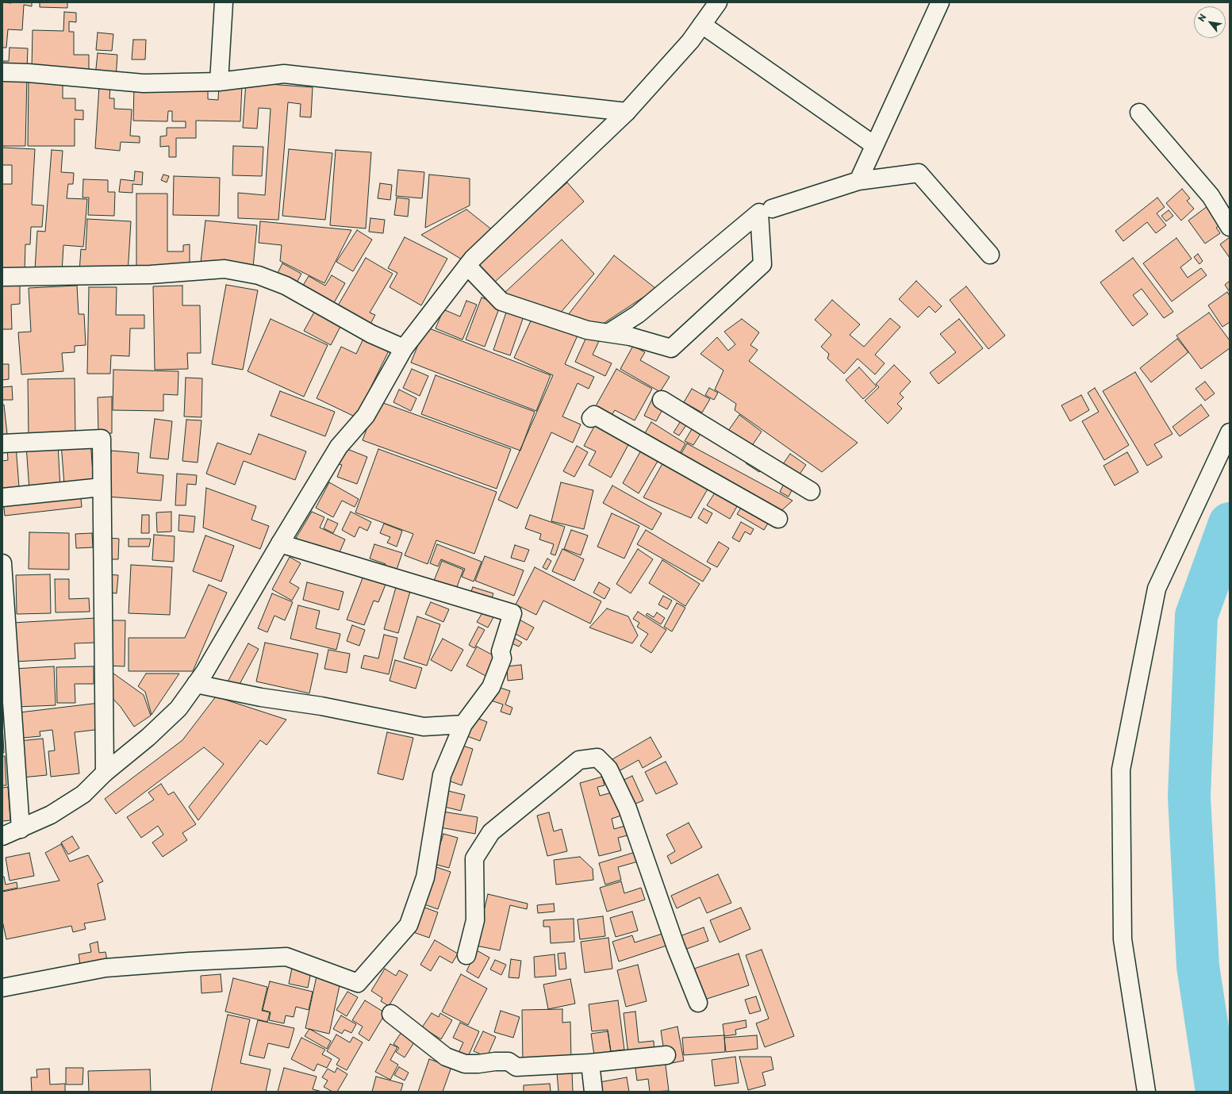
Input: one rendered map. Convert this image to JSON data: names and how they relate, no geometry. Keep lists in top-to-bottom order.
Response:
{
  "north": "top left"
}
